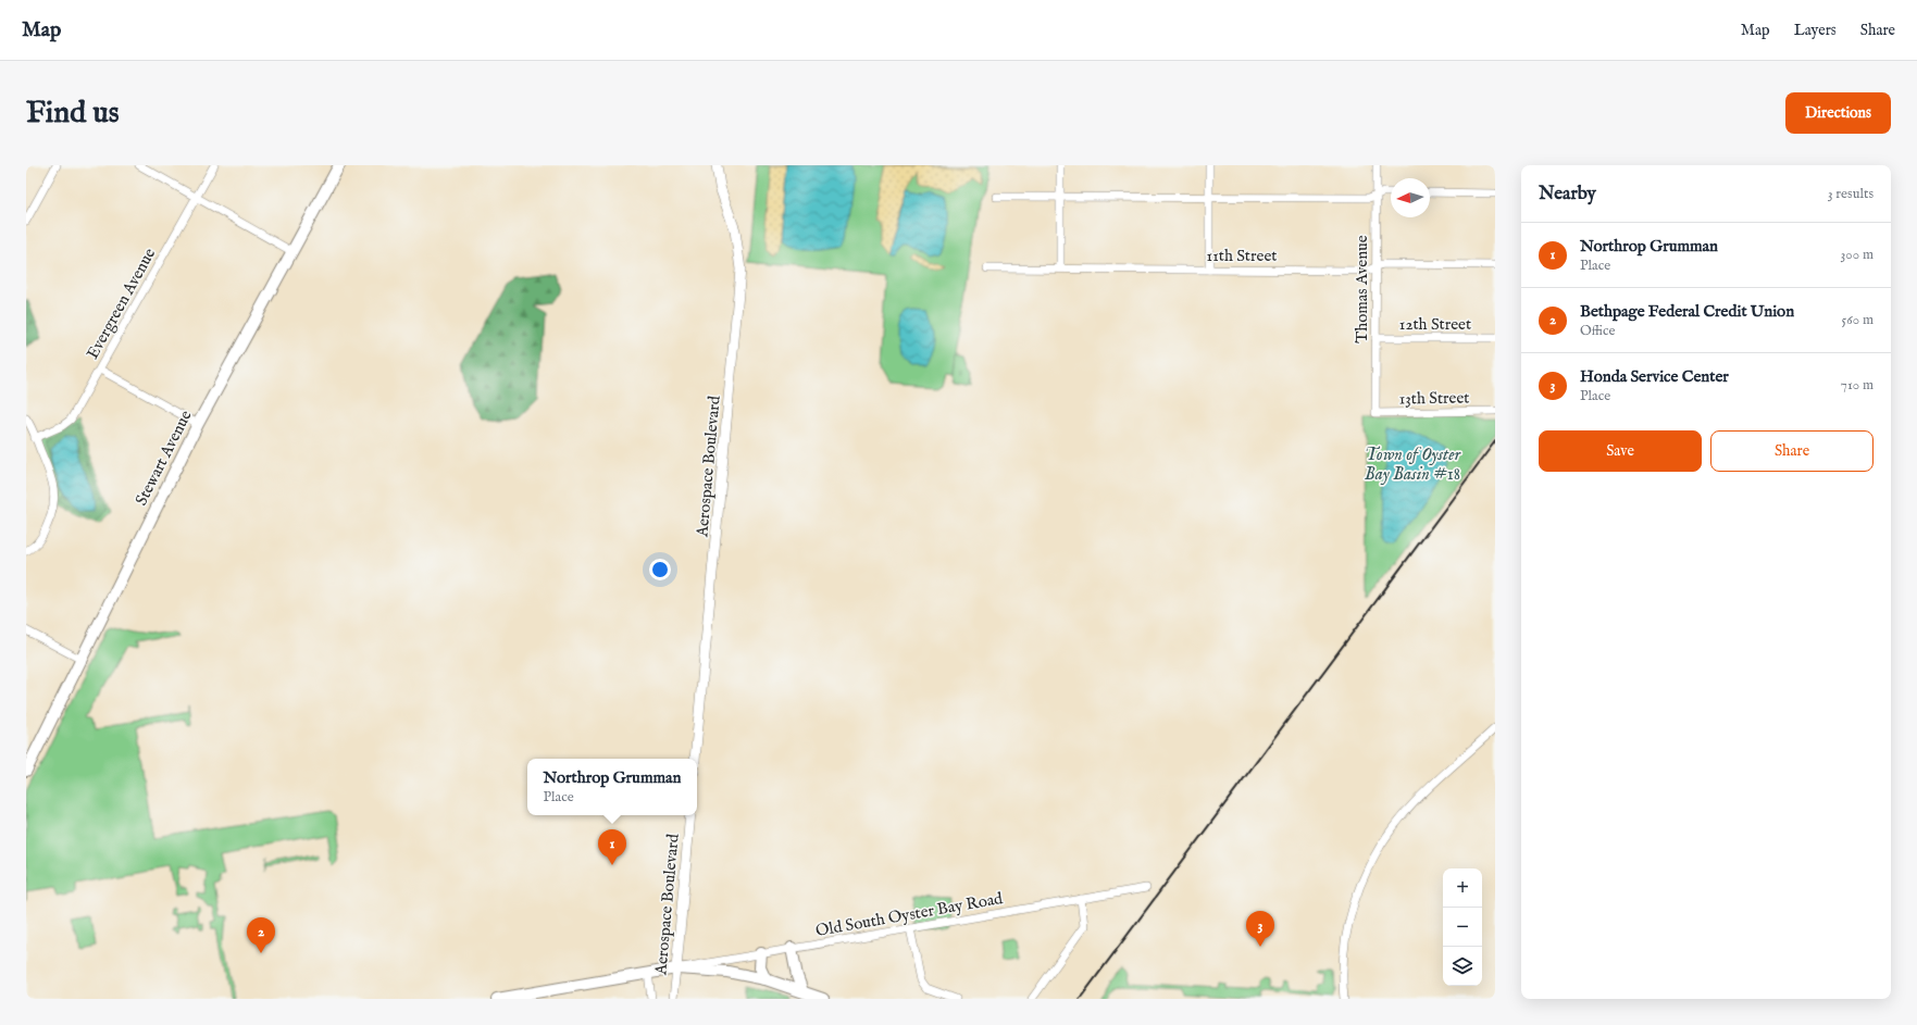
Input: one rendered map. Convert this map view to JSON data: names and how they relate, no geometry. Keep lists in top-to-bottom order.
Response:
{
  "streets": {
    "main road": ["Stewart Avenue"],
    "street": [
      "11th Street",
      "Thomas Avenue",
      "Evergreen Avenue",
      "12th Street",
      "13th Street",
      "Aerospace Boulevard",
      "Old South Oyster Bay Road"
    ]
  },
  "crossings": [
    ["11th Street", "Thomas Avenue"],
    ["Thomas Avenue", "12th Street"],
    ["Thomas Avenue", "13th Street"],
    ["Aerospace Boulevard", "Old South Oyster Bay Road"]
  ],
  "water": ["Town of Oyster Bay Basin #18"],
  "north": "left",
  "page": {
    "header": "Map",
    "nav": ["Map", "Layers", "Share"],
    "buttons": [
      "Directions",
      ["Save", "Share"]
    ],
    "title": "Find us",
    "heading": ["Nearby", "3 results"],
    "list": [
      {
        "mark": "1",
        "name": "Northrop Grumman",
        "note": "Place",
        "value": "300 m"
      },
      {
        "mark": "2",
        "name": "Bethpage Federal Credit Union",
        "note": "Office",
        "value": "560 m"
      },
      {
        "mark": "3",
        "name": "Honda Service Center",
        "note": "Place",
        "value": "710 m"
      }
    ],
    "popup": ["Northrop Grumman", "Place"],
    "pins": ["1", "3", "2"],
    "map_buttons": ["+", "−"]
  }
}
